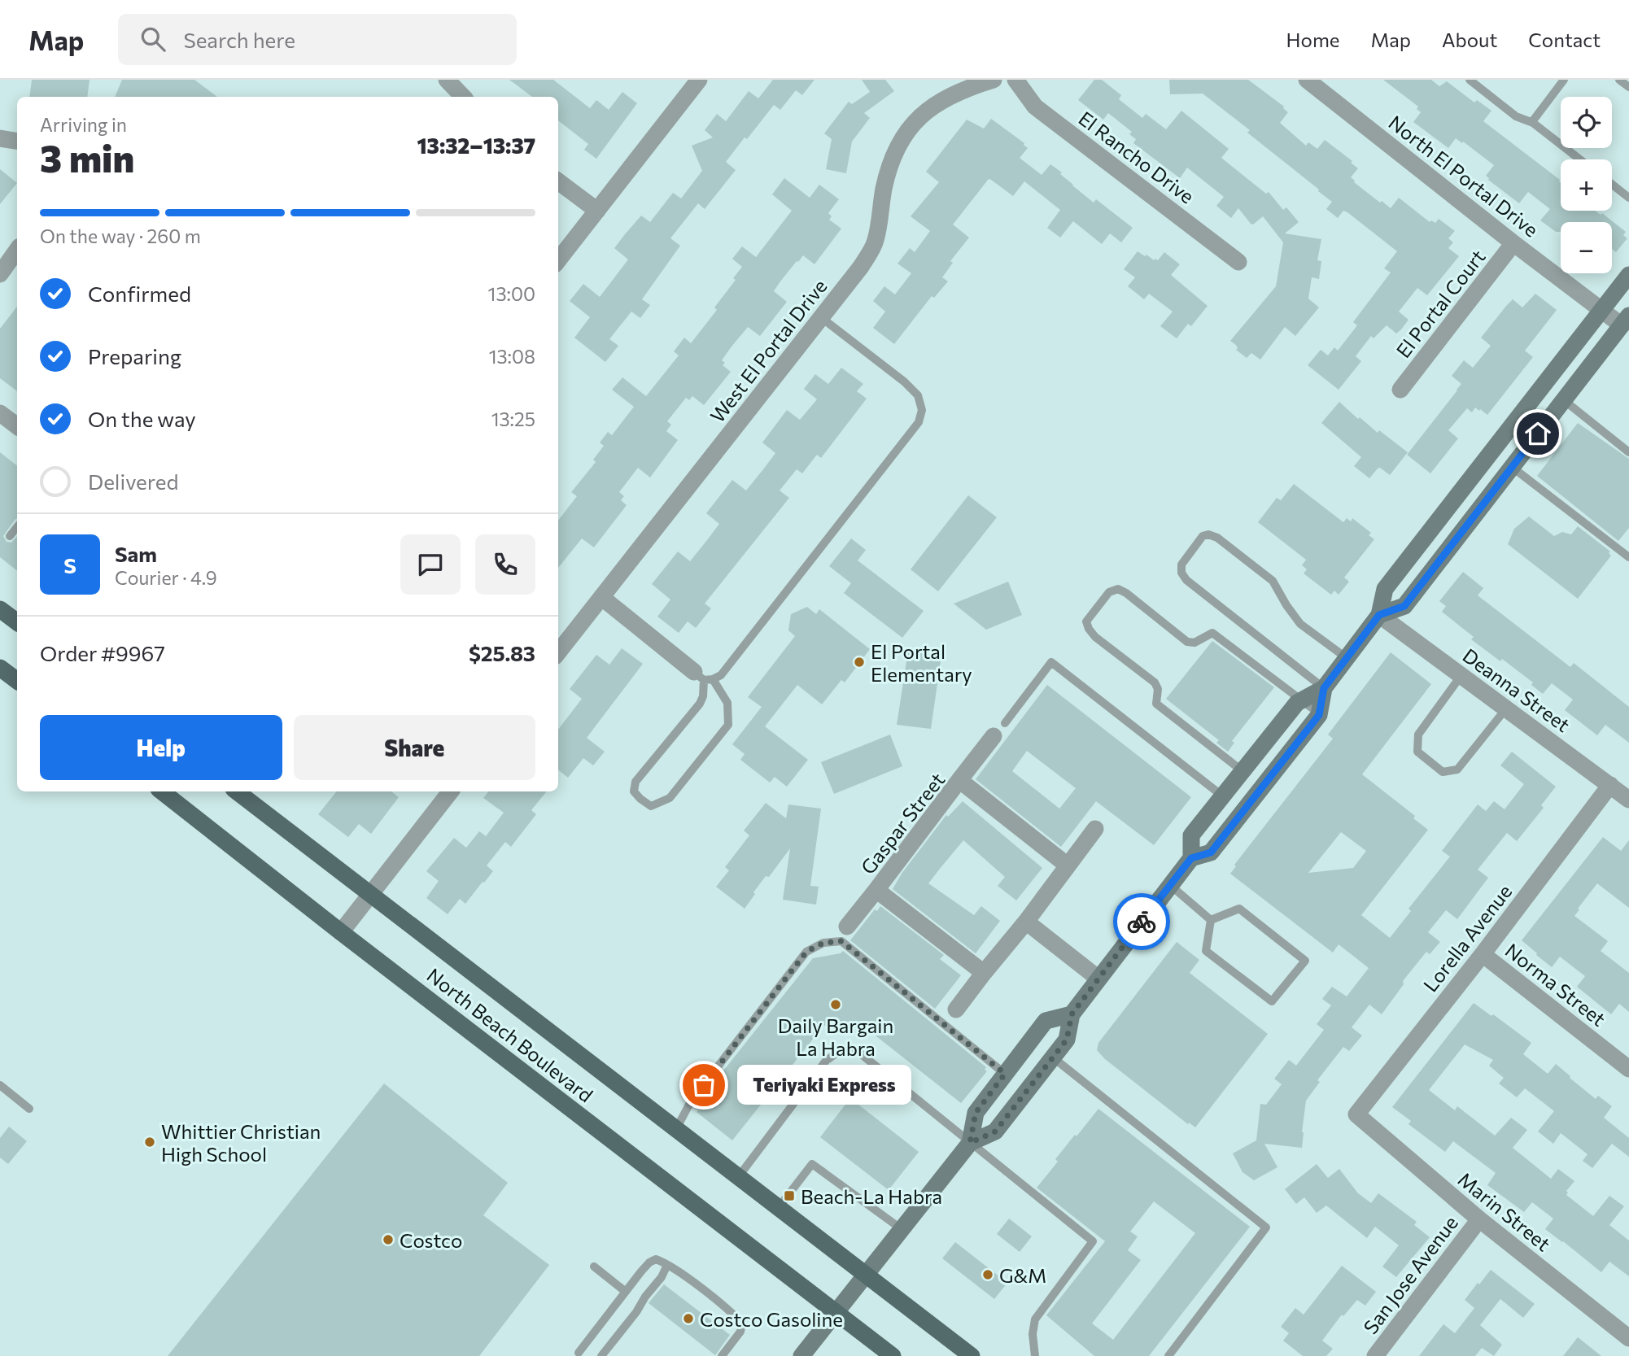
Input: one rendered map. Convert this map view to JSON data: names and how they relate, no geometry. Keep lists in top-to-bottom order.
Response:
{
  "streets": {
    "main road": ["North Beach Boulevard"],
    "street": [
      "El Rancho Drive",
      "North El Portal Drive",
      "El Portal Court",
      "West El Portal Drive",
      "Deanna Street",
      "Gaspar Street",
      "Lorella Avenue",
      "Norma Street",
      "Marin Street",
      "San Jose Avenue"
    ]
  },
  "crossings": [
    ["North El Portal Drive", "El Portal Court"],
    ["Deanna Street", "Lorella Avenue"],
    ["Lorella Avenue", "Norma Street"],
    ["Lorella Avenue", "Marin Street"],
    ["Marin Street", "San Jose Avenue"]
  ],
  "places": {
    "other": [
      "El Portal Elementary",
      "Daily Bargain La Habra",
      "Teriyaki Express",
      "Whittier Christian High School",
      "Costco",
      "G&M",
      "Costco Gasoline"
    ],
    "transit": ["Beach-La Habra"]
  },
  "page": {
    "header": "Map",
    "search": "Search here",
    "nav": [
      "Home",
      "Map",
      "About",
      "Contact"
    ],
    "map_buttons": ["+", "−"],
    "heading": ["3 min", "Arriving in", "13:32–13:37"],
    "panel": [
      "Sam",
      "Courier · 4.9",
      "Order #9967",
      "$25.83"
    ],
    "bar": "On the way · 260 m",
    "list": [
      ["Confirmed", "13:00"],
      ["Preparing", "13:08"],
      ["On the way", "13:25"],
      "Delivered"
    ],
    "round": "S",
    "buttons": ["Help", "Share"],
    "bubble": "Teriyaki Express"
  }
}
